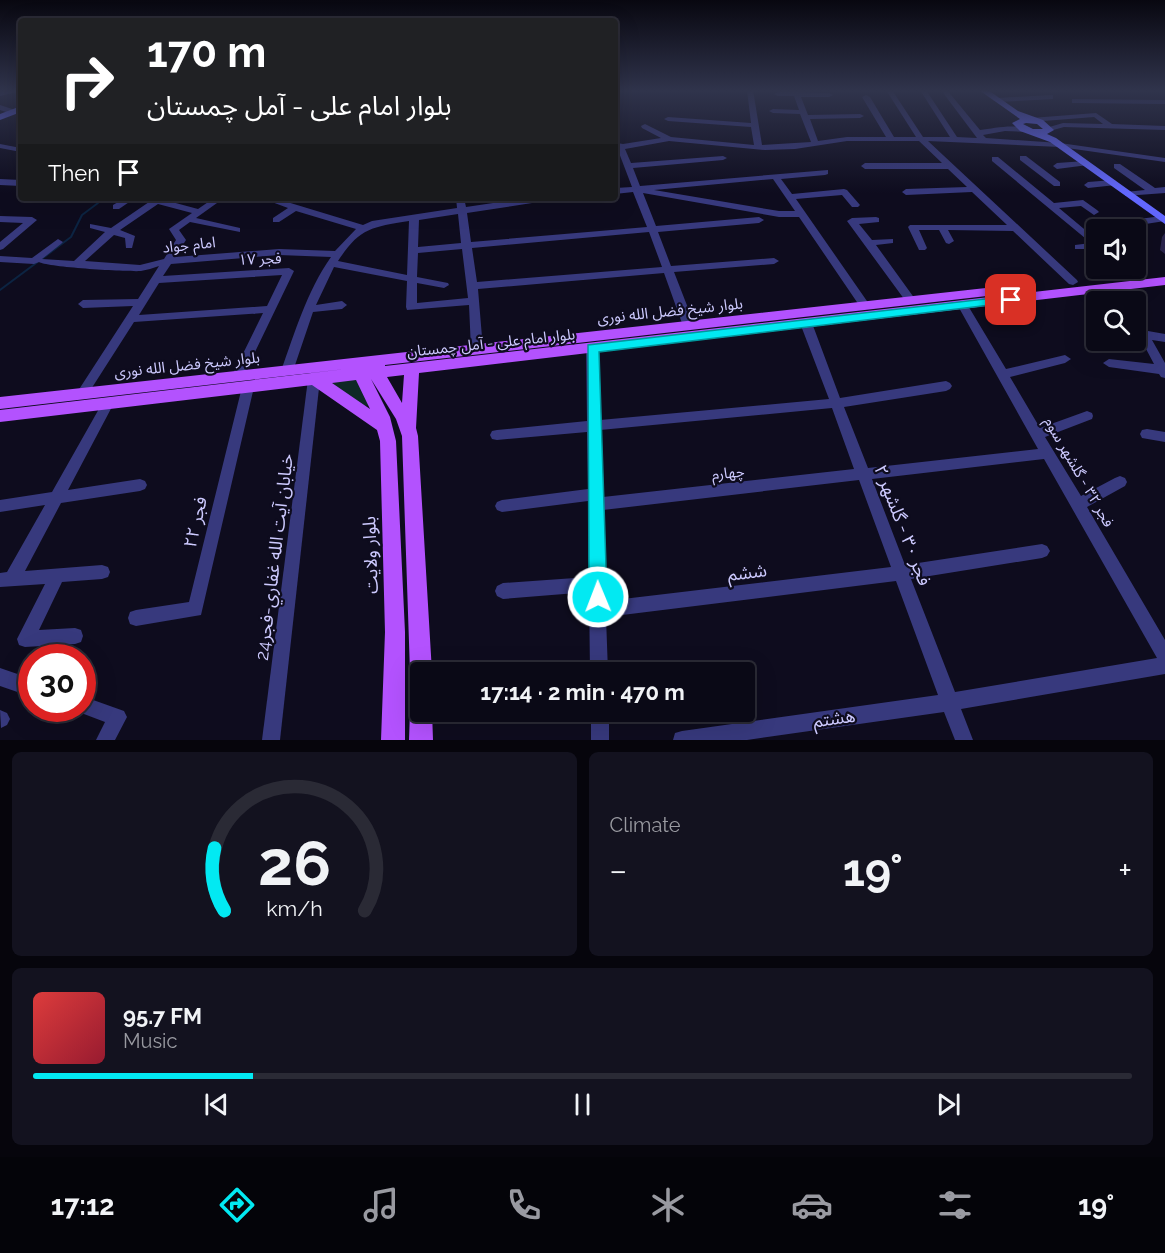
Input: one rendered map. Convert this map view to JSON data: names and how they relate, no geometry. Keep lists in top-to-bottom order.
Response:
{
  "streets": {
    "main road": ["بلوار شیخ فضل الله نوری", "بلوار امام علی - آمل چمستان", "بلوار ولایت"],
    "street": [
      "امام جواد",
      "فجر ۱۷",
      "فجر ۳۲ - گلشهر سوم",
      "چهارم",
      "فجر ۲۲",
      "فجر ۳۰ - گلشهر ۲",
      "خيابان آيت الله غفاري-فجر24",
      "ششم",
      "هشتم"
    ]
  },
  "crossings": [
    ["فجر ۱۷", "بلوار شیخ فضل الله نوری"],
    ["فجر ۱۷", "بلوار امام علی - آمل چمستان"],
    ["فجر ۱۷", "فجر ۲۲"],
    ["بلوار شیخ فضل الله نوری", "بلوار امام علی - آمل چمستان"],
    ["بلوار شیخ فضل الله نوری", "فجر ۲۲"],
    ["بلوار شیخ فضل الله نوری", "بلوار ولایت"],
    ["بلوار امام علی - آمل چمستان", "فجر ۳۲ - گلشهر سوم"],
    ["بلوار امام علی - آمل چمستان", "فجر ۲۲"],
    ["بلوار امام علی - آمل چمستان", "فجر ۳۰ - گلشهر ۲"],
    ["بلوار امام علی - آمل چمستان", "بلوار ولایت"],
    ["بلوار امام علی - آمل چمستان", "خيابان آيت الله غفاري-فجر24"],
    ["فجر ۳۲ - گلشهر سوم", "چهارم"],
    ["چهارم", "فجر ۳۰ - گلشهر ۲"],
    ["فجر ۳۰ - گلشهر ۲", "ششم"],
    ["فجر ۳۰ - گلشهر ۲", "هشتم"]
  ],
  "page": {
    "turn": ["170 m", "بلوار امام علی - آمل چمستان"],
    "then": "Then",
    "limit": "30",
    "trip": "17:14 · 2 min · 470 m",
    "tile": "Climate",
    "heat": ["−", "19°", "+"],
    "song": ["95.7 FM", "Music"],
    "tabs": ["17:12", "19°"],
    "gauge": ["26", "km/h"]
  }
}
